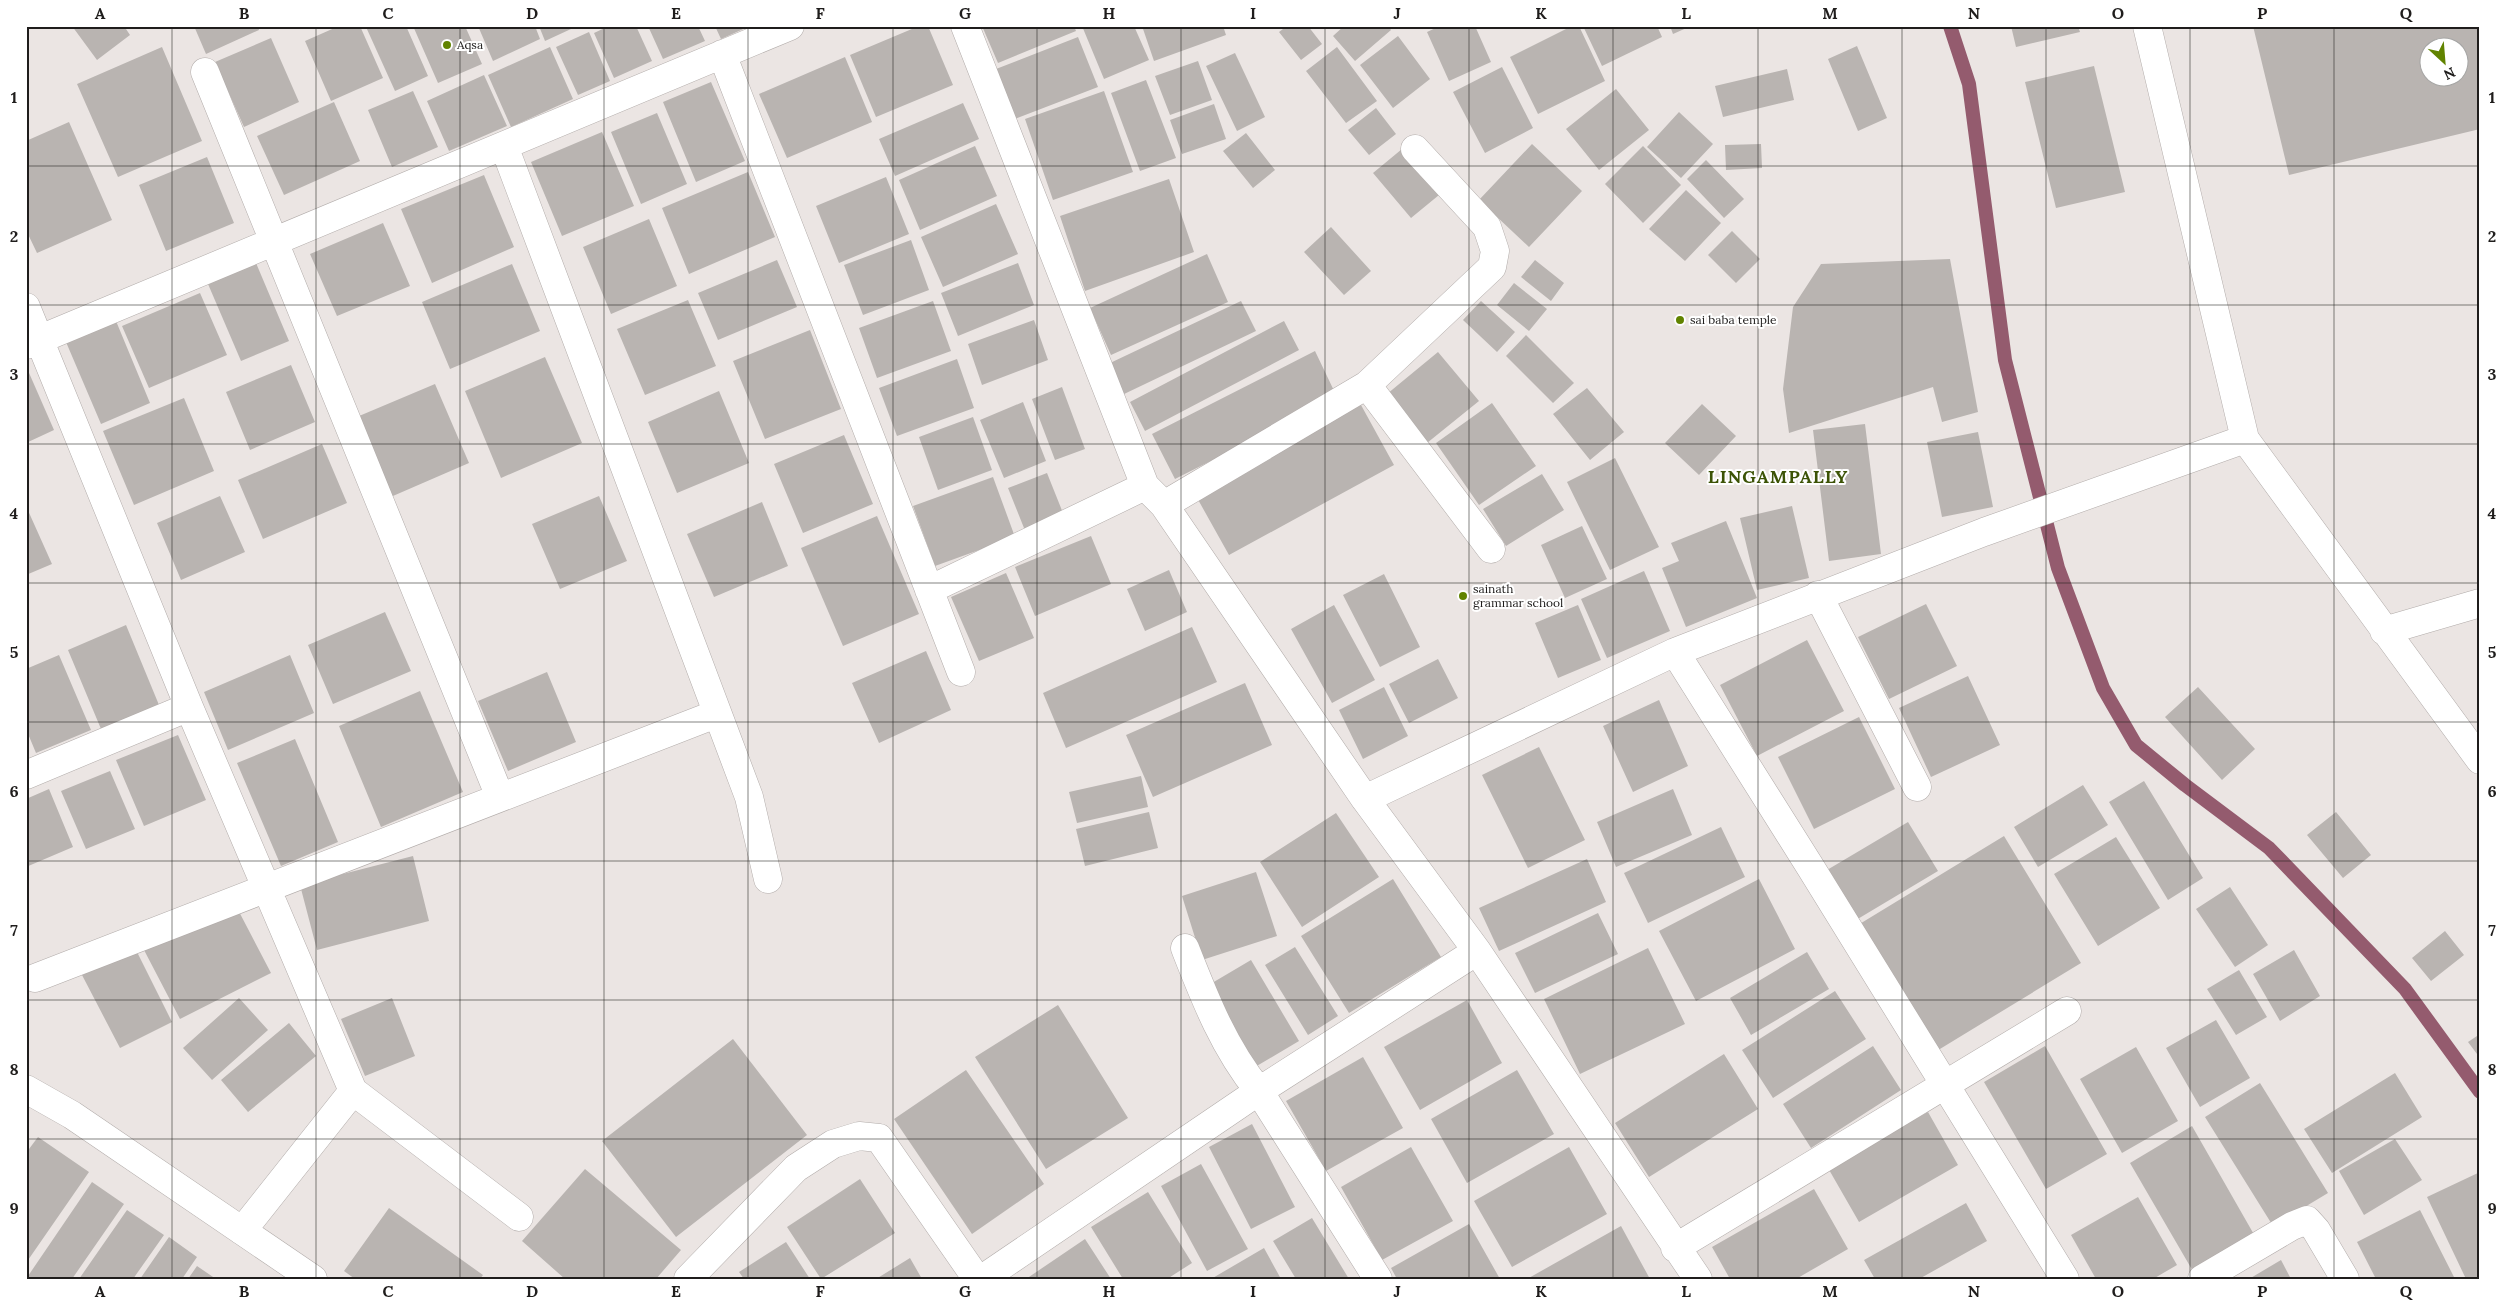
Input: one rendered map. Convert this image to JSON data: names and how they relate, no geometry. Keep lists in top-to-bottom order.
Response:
{
  "districts": ["LINGAMPALLY"],
  "places": ["Aqsa", "sai baba temple", "sainath grammar school"],
  "north": "bottom right",
  "grid": {
    "columns": [
      "A",
      "B",
      "C",
      "D",
      "E",
      "F",
      "G",
      "H",
      "I",
      "J",
      "K",
      "L",
      "M",
      "N",
      "O",
      "P",
      "Q"
    ],
    "rows": [
      "1",
      "2",
      "3",
      "4",
      "5",
      "6",
      "7",
      "8",
      "9"
    ]
  }
}
